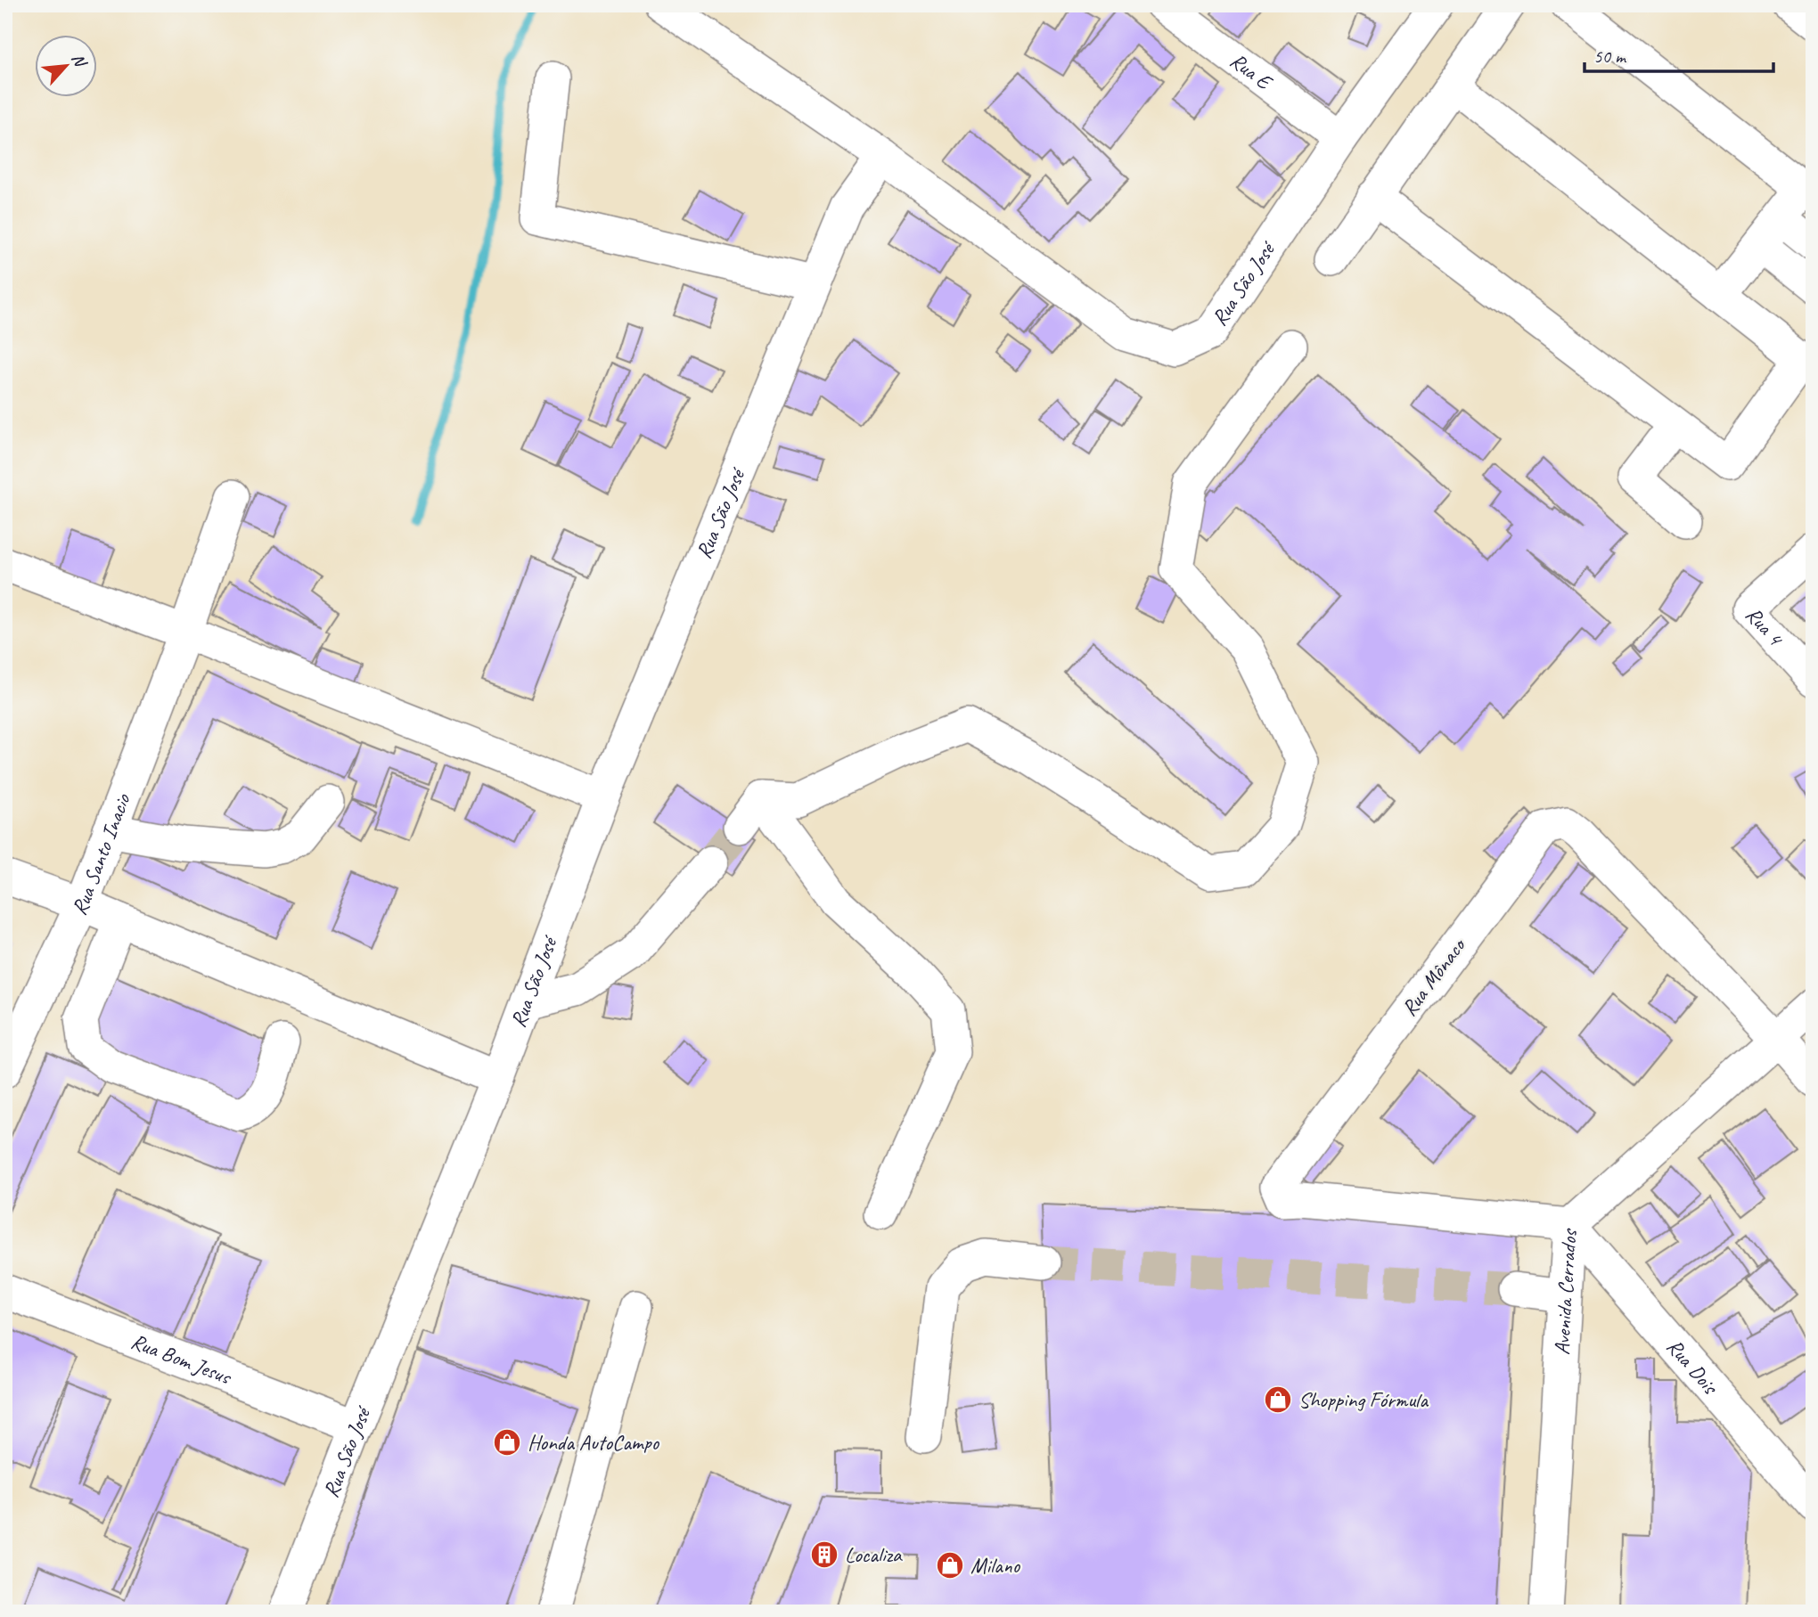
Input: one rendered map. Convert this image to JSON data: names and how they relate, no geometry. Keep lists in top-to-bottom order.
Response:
{
  "streets": {
    "street": [
      "Rua E",
      "Rua São José",
      "Rua 4",
      "Rua Santo Inacio",
      "Rua Mônaco",
      "Avenida Cerrados",
      "Rua Bom Jesus",
      "Rua Dois"
    ]
  },
  "crossings": [
    ["Rua E", "Rua São José"],
    ["Rua São José", "Rua Bom Jesus"],
    ["Rua Mônaco", "Avenida Cerrados"],
    ["Rua Mônaco", "Rua Dois"],
    ["Avenida Cerrados", "Rua Dois"]
  ],
  "places": {
    "shop": ["Shopping Fórmula", "Honda AutoCampo", "Milano"],
    "building": ["Localiza"]
  },
  "scale_bar": "50 m",
  "north": "top right"
}
